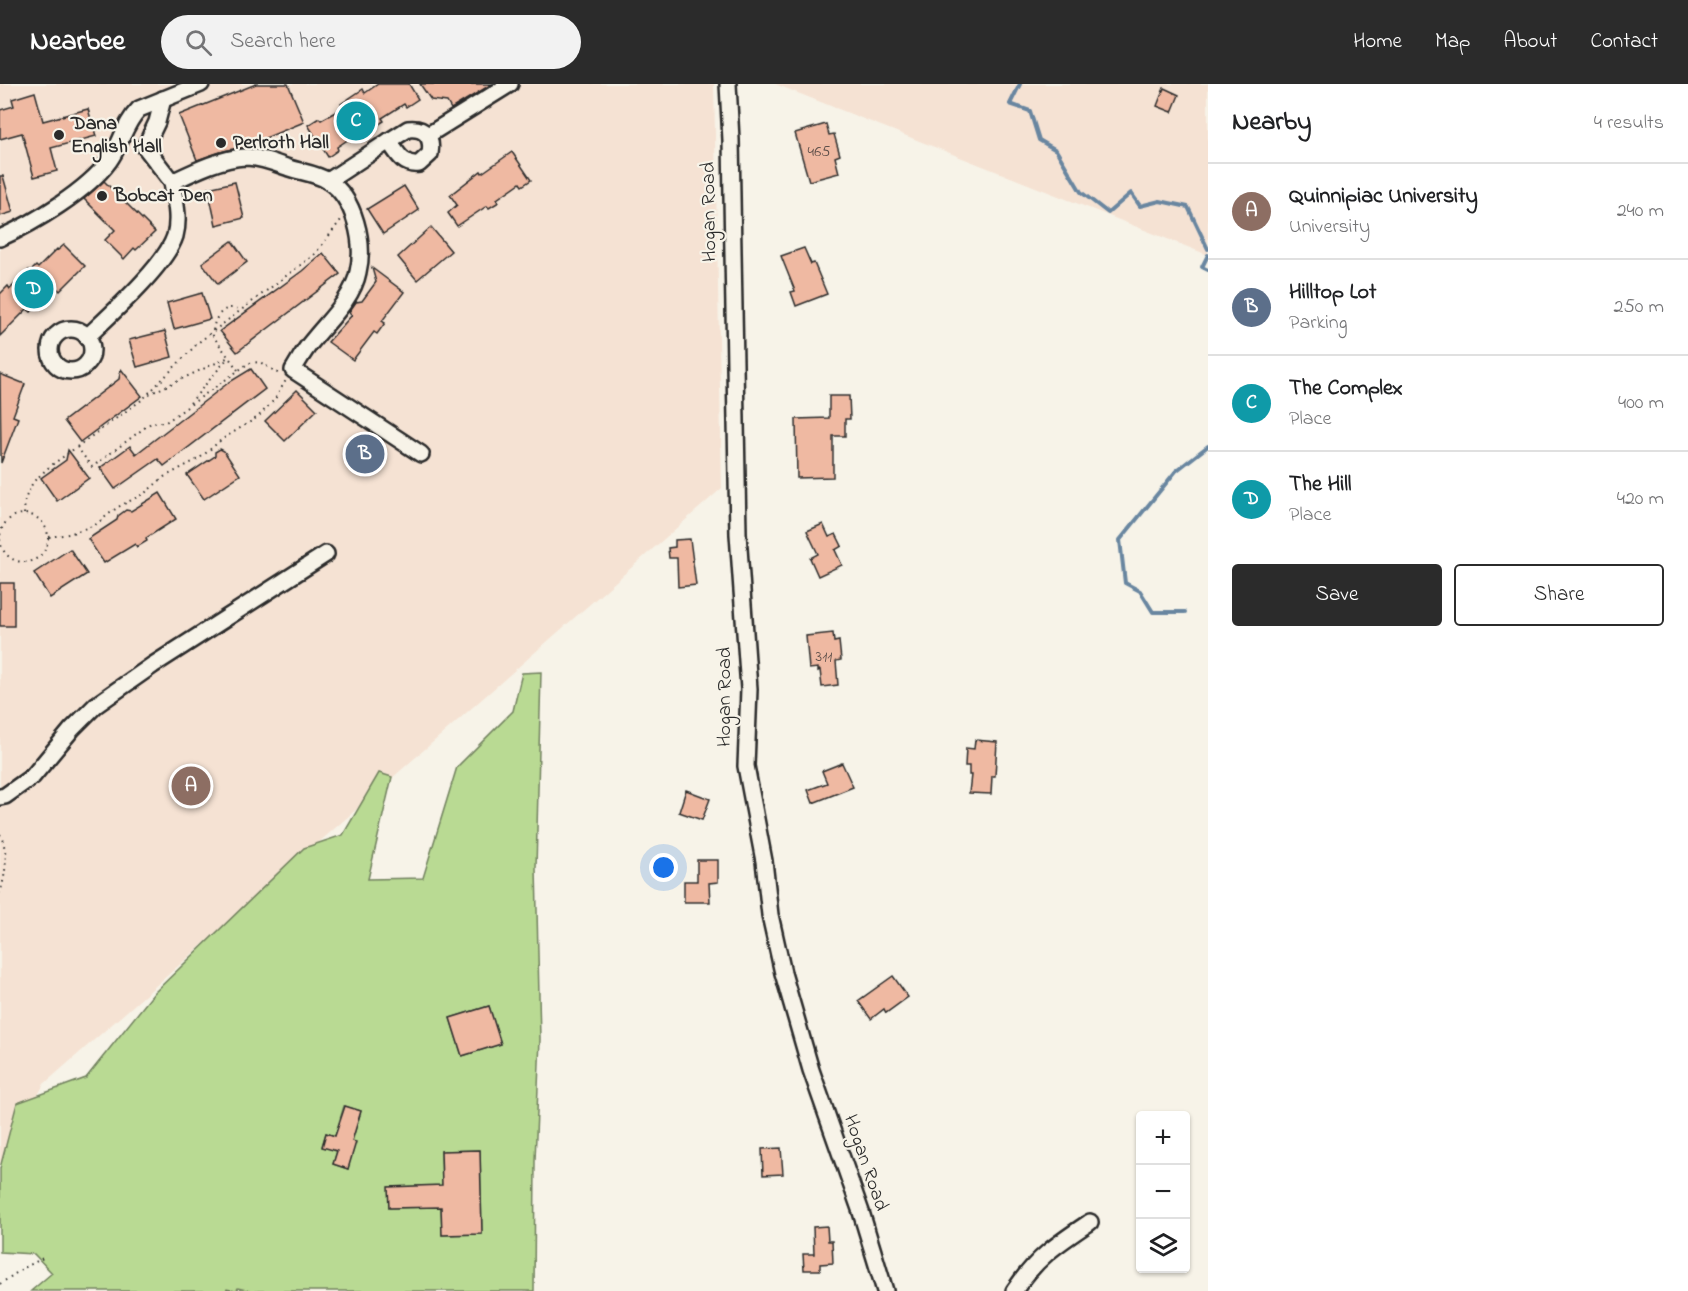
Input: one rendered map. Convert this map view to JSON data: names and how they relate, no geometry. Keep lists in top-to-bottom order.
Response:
{
  "streets": {
    "street": ["Hogan Road"]
  },
  "places": ["Dana English Hall", "Perlroth Hall", "Bobcat Den"],
  "house_numbers": ["465", "311"],
  "page": {
    "header": "Nearbee",
    "search": "Search here",
    "nav": [
      "Home",
      "Map",
      "About",
      "Contact"
    ],
    "heading": ["Nearby", "4 results"],
    "pins": [
      "C",
      "D",
      "B",
      "A"
    ],
    "list": [
      {
        "mark": "A",
        "name": "Quinnipiac University",
        "note": "University",
        "value": "240 m"
      },
      {
        "mark": "B",
        "name": "Hilltop Lot",
        "note": "Parking",
        "value": "250 m"
      },
      {
        "mark": "C",
        "name": "The Complex",
        "note": "Place",
        "value": "400 m"
      },
      {
        "mark": "D",
        "name": "The Hill",
        "note": "Place",
        "value": "420 m"
      }
    ],
    "buttons": ["Save", "Share"],
    "map_buttons": ["+", "−"]
  }
}
